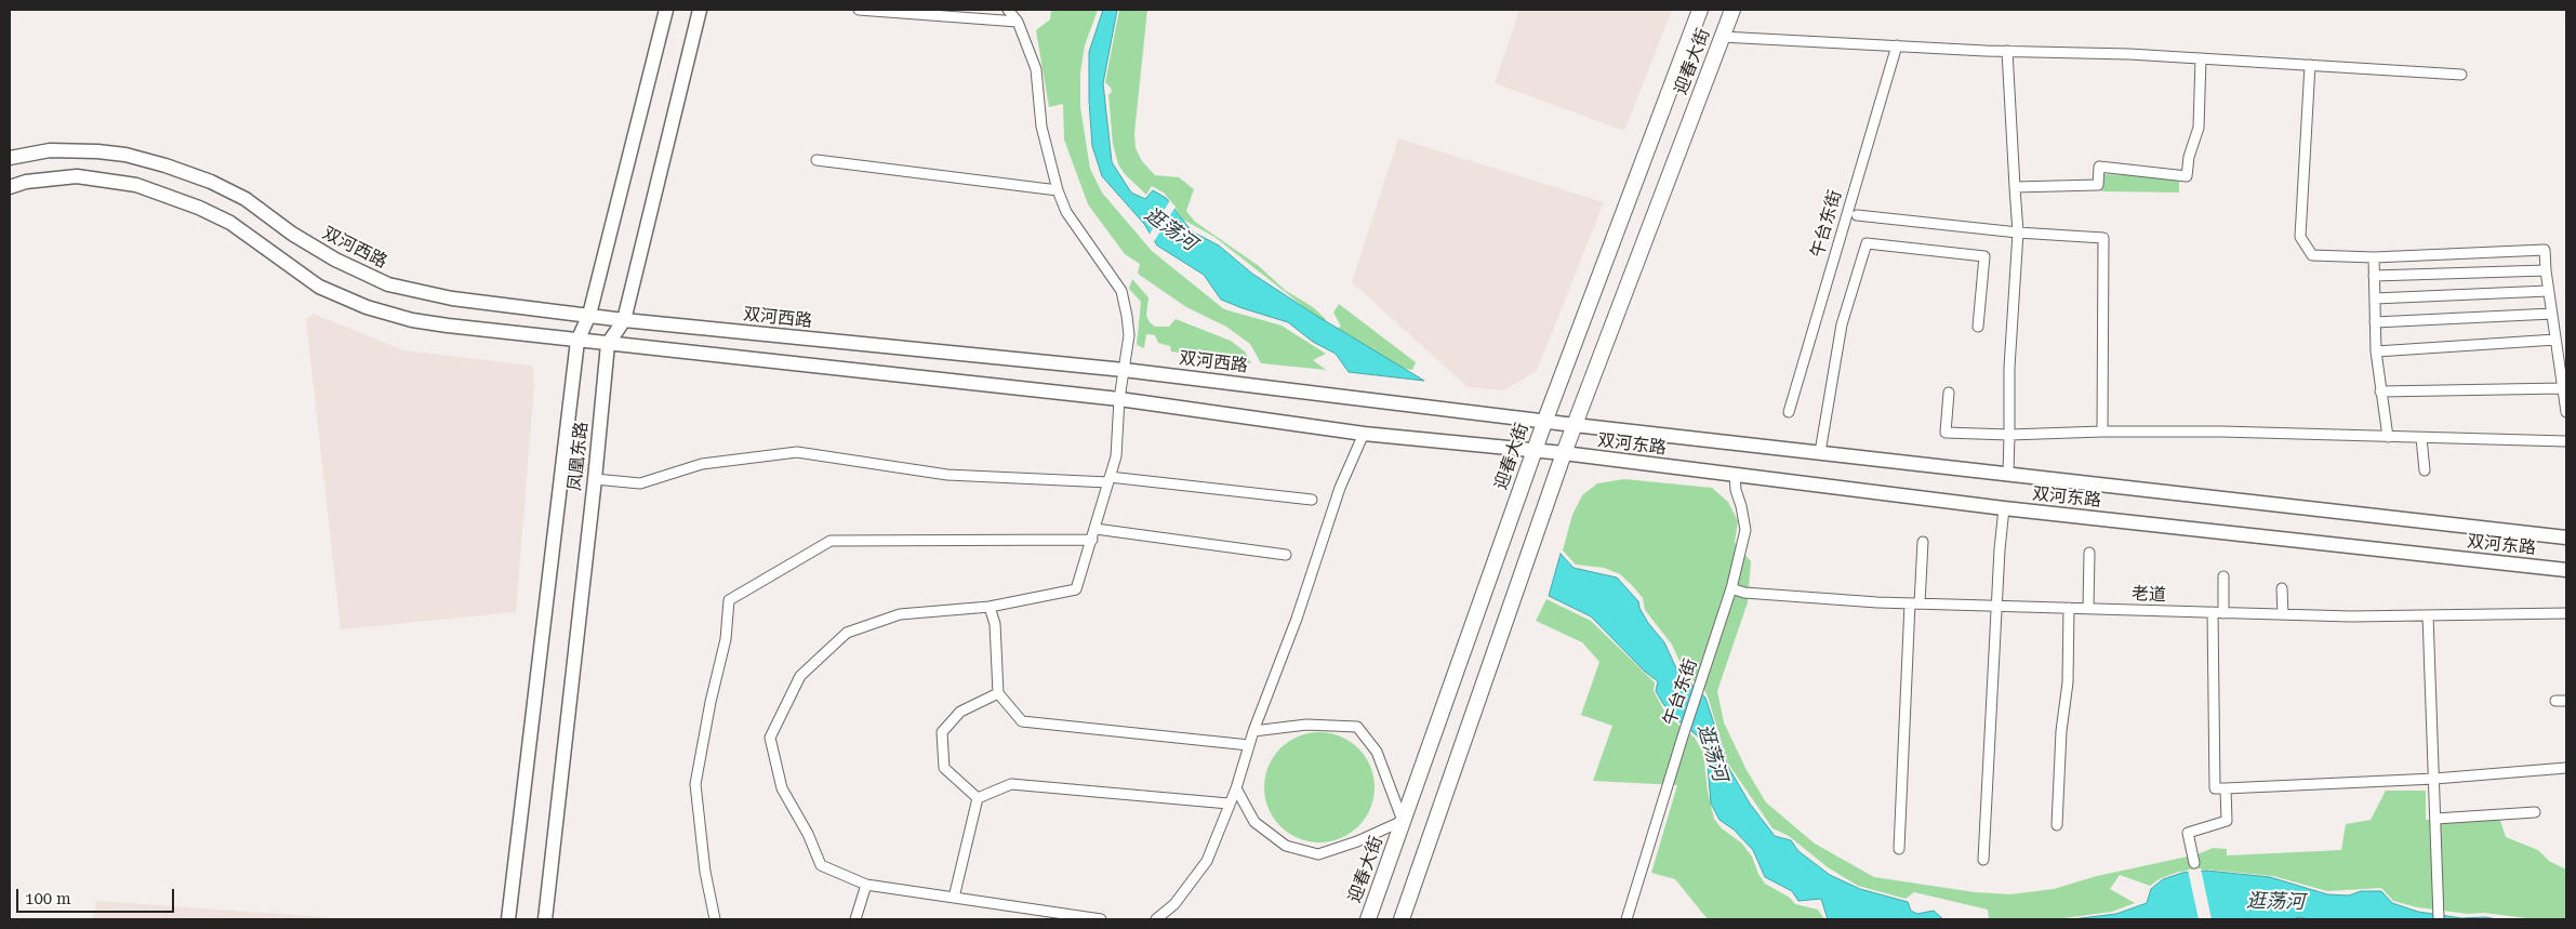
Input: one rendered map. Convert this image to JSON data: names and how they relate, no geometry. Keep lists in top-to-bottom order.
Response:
{
  "streets": {
    "main road": ["迎春大街"],
    "street": [
      "午台东街",
      "双河西路",
      "双河东路",
      "凤凰东路",
      "老道"
    ]
  },
  "crossings": [
    ["迎春大街", "双河西路"],
    ["迎春大街", "双河东路"],
    ["午台东街", "双河东路"],
    ["午台东街", "老道"],
    ["双河西路", "双河东路"],
    ["双河西路", "凤凰东路"]
  ],
  "water": ["逛荡河"],
  "scale_bar": "100 m"
}
